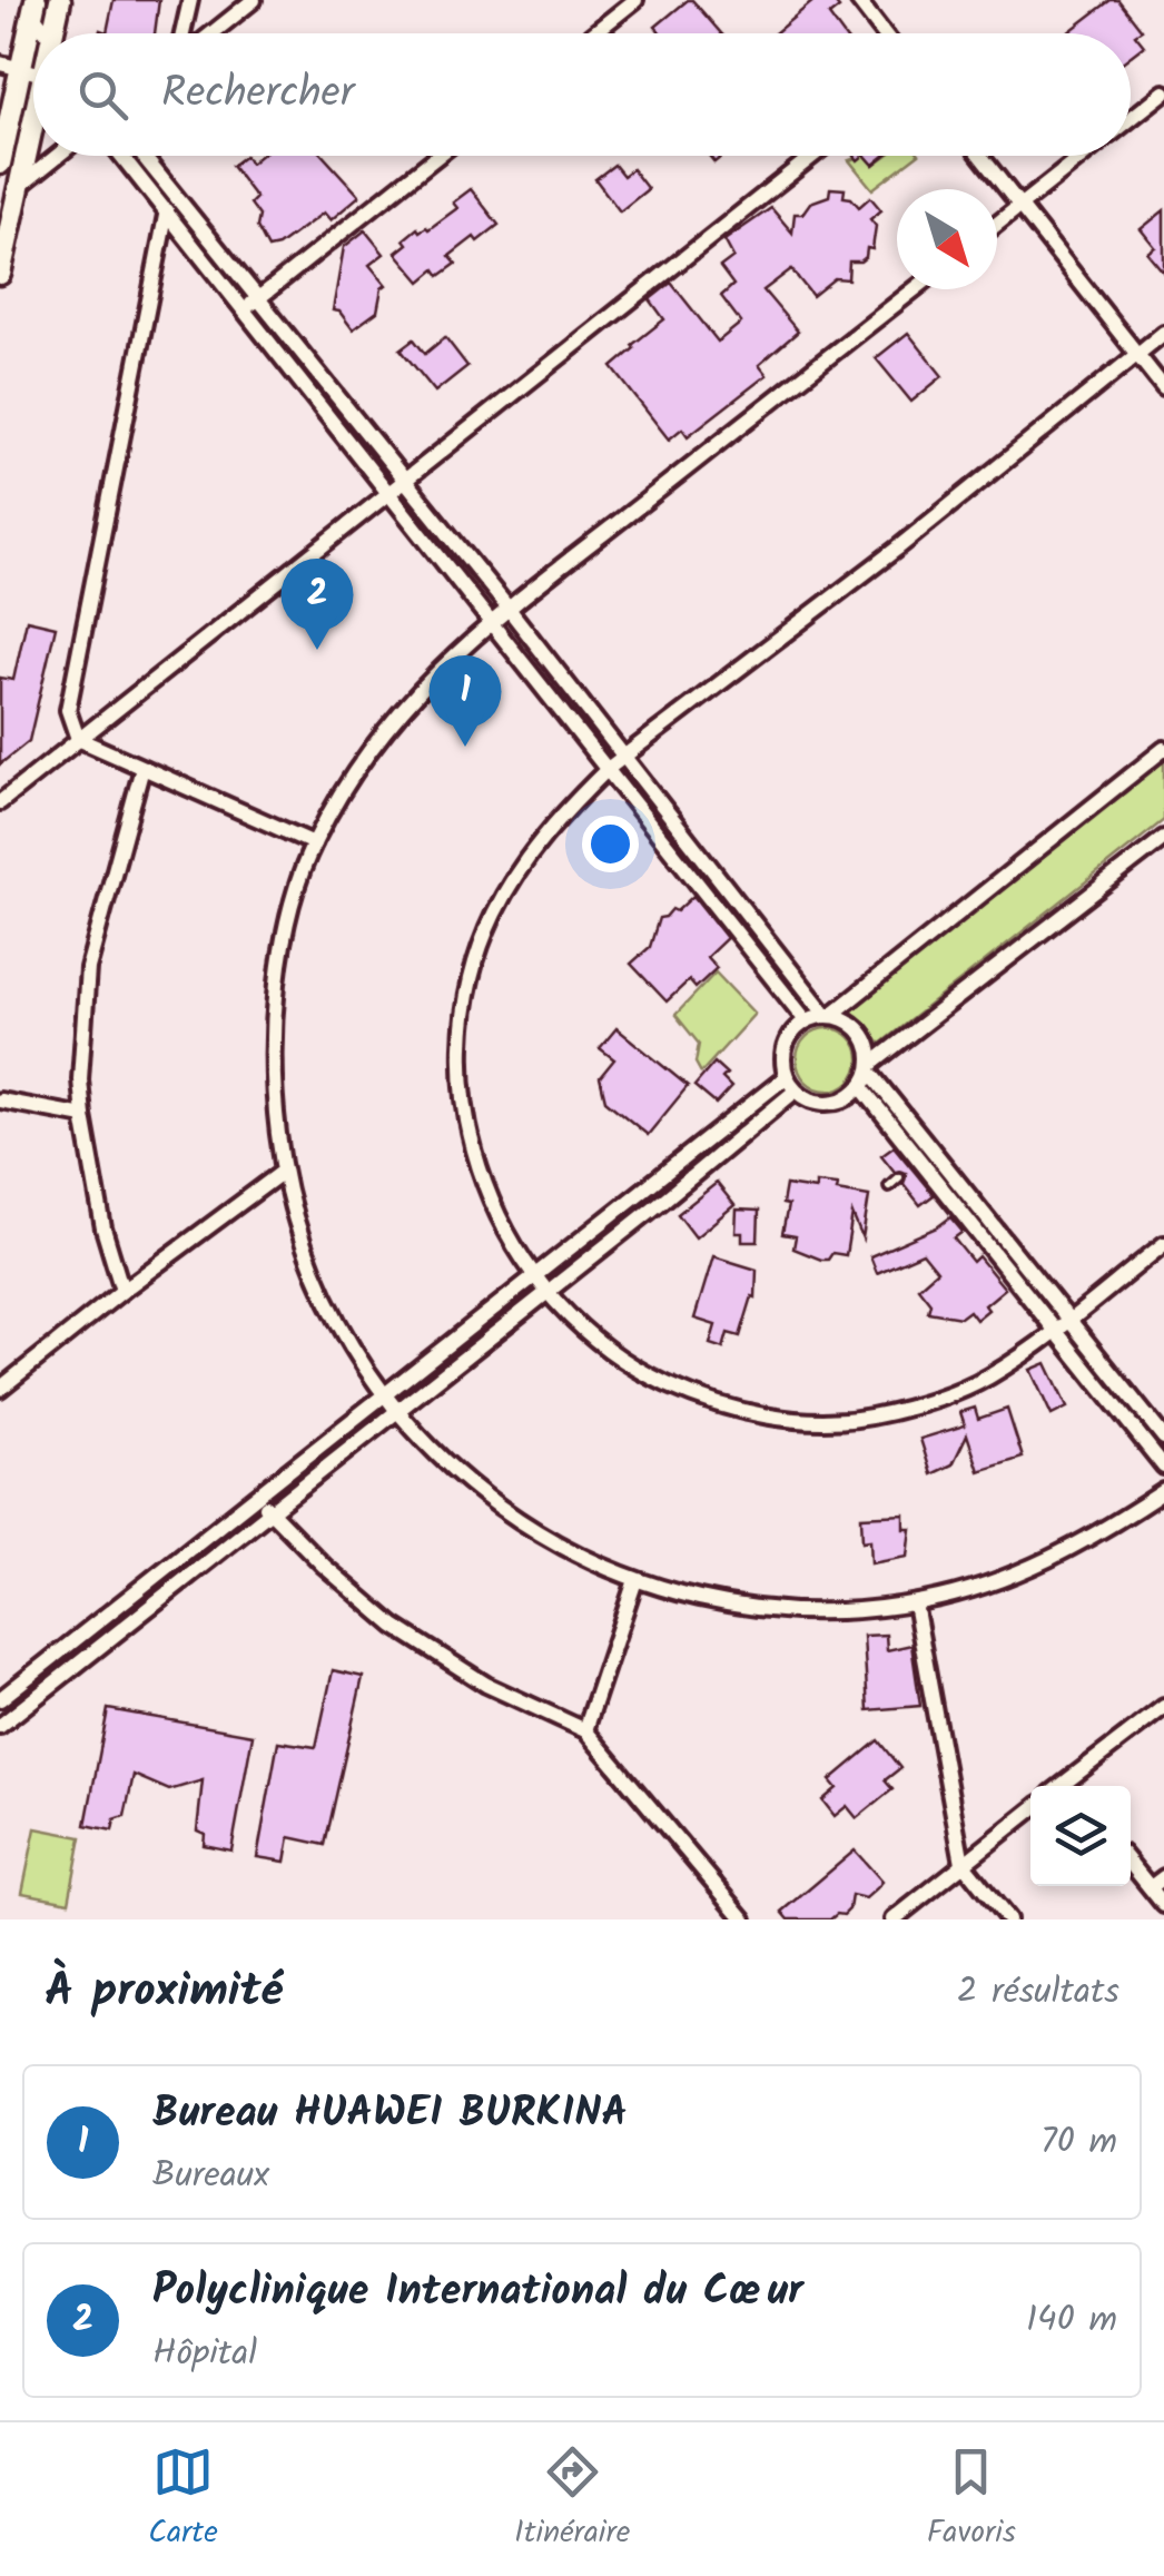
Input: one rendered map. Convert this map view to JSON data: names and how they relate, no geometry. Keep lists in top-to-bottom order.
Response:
{
  "north": "bottom right",
  "page": {
    "search": "Rechercher",
    "pins": ["2", "1"],
    "heading": ["À proximité", "2 résultats"],
    "list": [
      {
        "mark": "1",
        "name": "Bureau HUAWEI BURKINA",
        "note": "Bureaux",
        "value": "70 m"
      },
      {
        "mark": "2",
        "name": "Polyclinique International du Cœur",
        "note": "Hôpital",
        "value": "140 m"
      }
    ],
    "nav": ["Carte", "Itinéraire", "Favoris"]
  }
}
